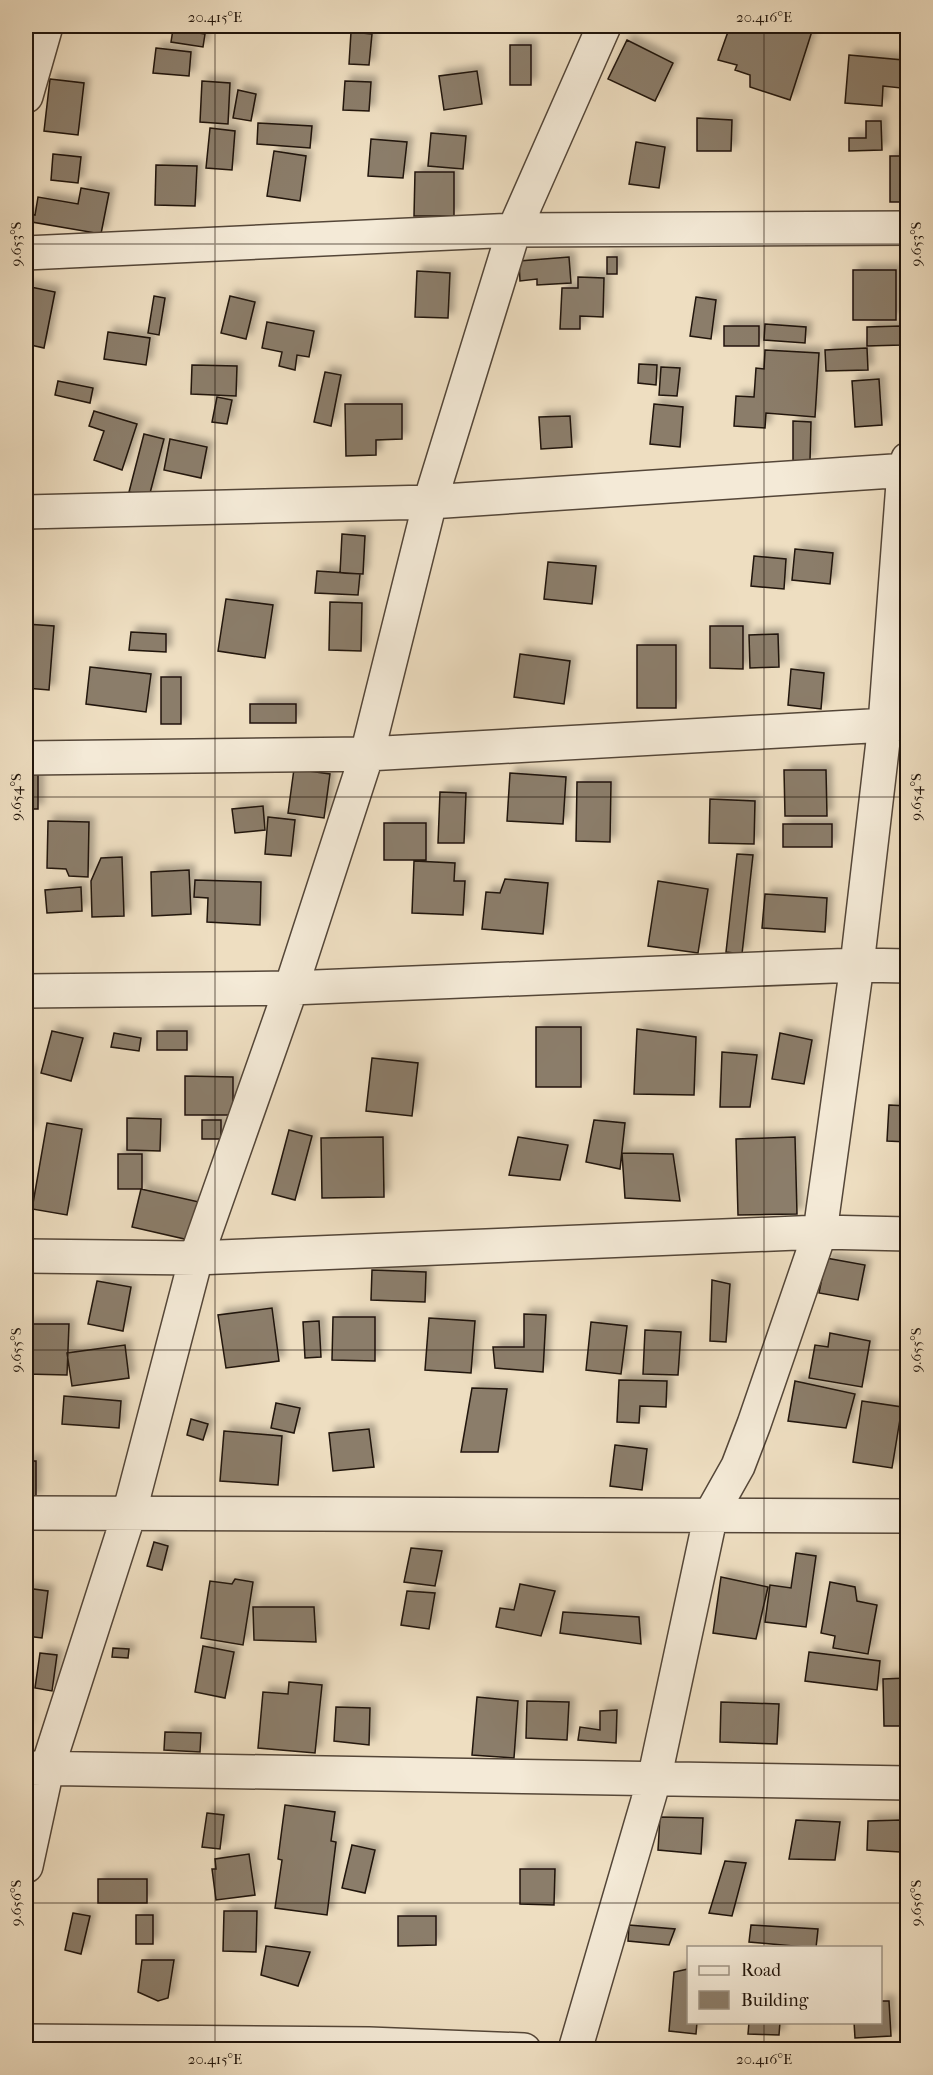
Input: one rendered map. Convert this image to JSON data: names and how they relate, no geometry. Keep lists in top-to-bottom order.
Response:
{
  "legend": ["Road", "Building"],
  "coordinates": [
    "20.415°E",
    "20.416°E",
    "9.653°S",
    "9.654°S",
    "9.655°S",
    "9.656°S"
  ]
}
